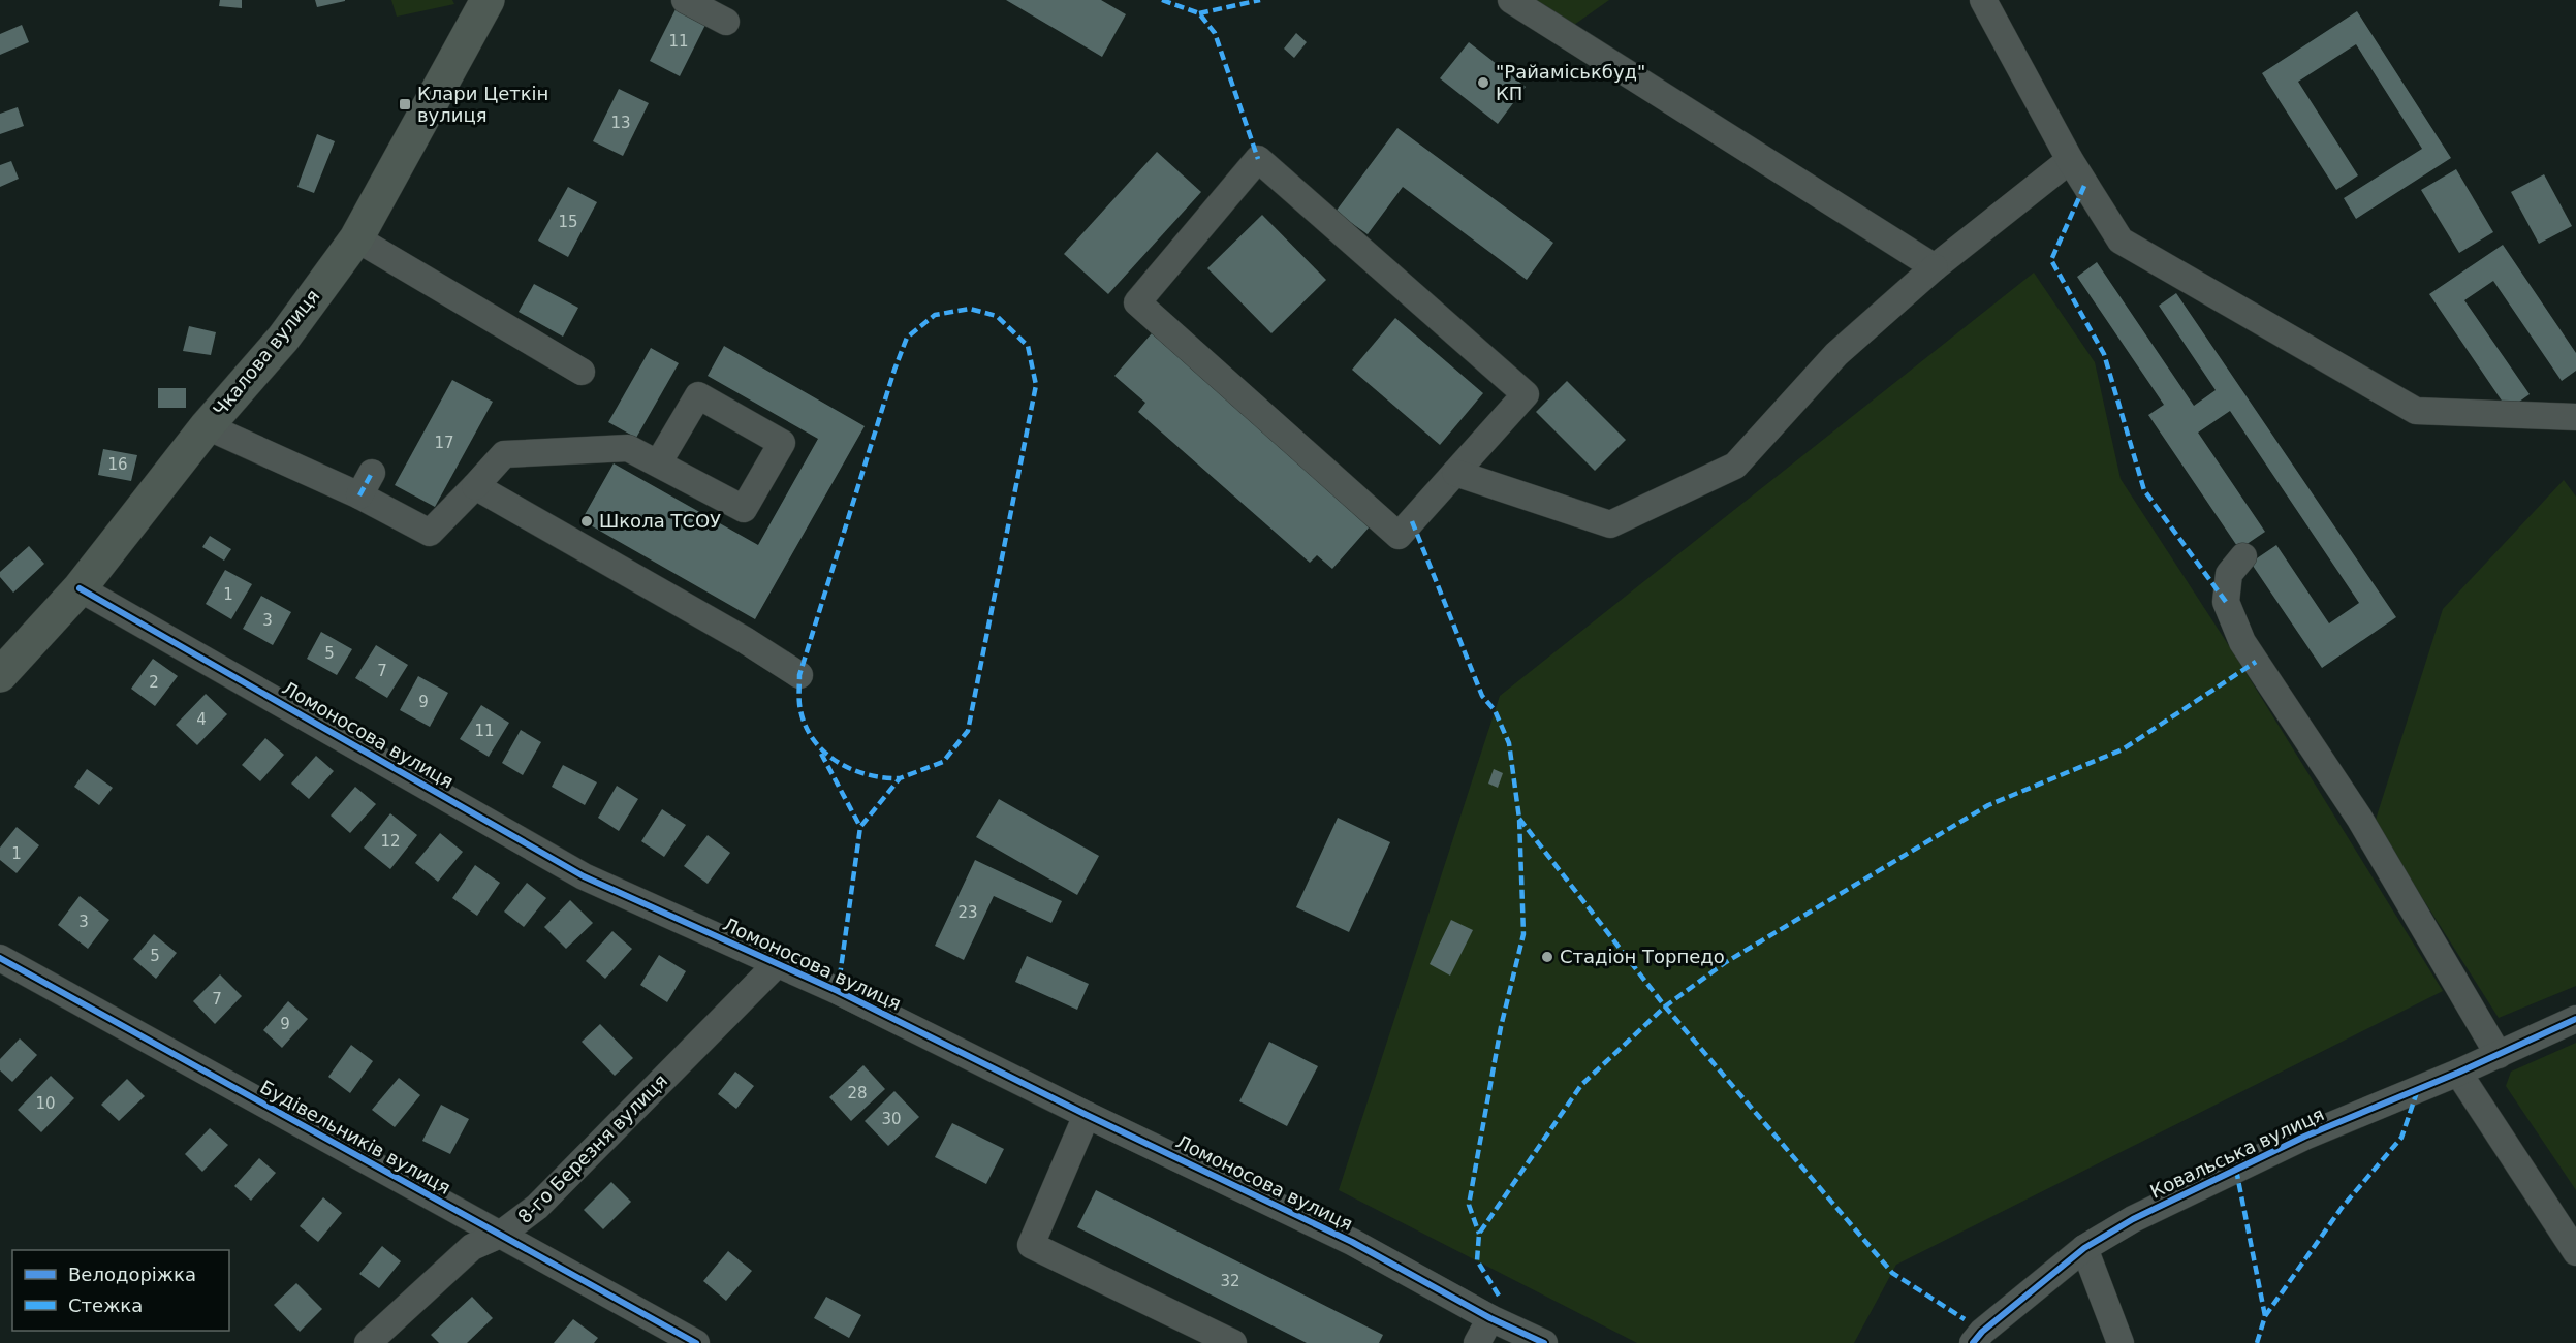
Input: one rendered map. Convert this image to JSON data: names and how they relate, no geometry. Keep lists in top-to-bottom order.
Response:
{
  "streets": {
    "main road": ["Чкалова вулиця"],
    "street": [
      "Ломоносова вулиця",
      "Будівельників вулиця",
      "8-го Березня вулиця",
      "Ковальська вулиця"
    ]
  },
  "crossings": [
    ["Чкалова вулиця", "Ломоносова вулиця"],
    ["Ломоносова вулиця", "8-го Березня вулиця"],
    ["Будівельників вулиця", "8-го Березня вулиця"]
  ],
  "places": {
    "other": ["\"Райаміськбуд\" КП", "Школа ТСОУ", "Стадіон Торпедо"],
    "transit": ["Клари Цеткін вулиця"]
  },
  "house_numbers": [
    "11",
    "13",
    "15",
    "17",
    "16",
    "1",
    "3",
    "5",
    "7",
    "2",
    "9",
    "4",
    "11",
    "12",
    "1",
    "23",
    "3",
    "5",
    "7",
    "9",
    "28",
    "10",
    "30",
    "32"
  ],
  "legend": ["Велодоріжка", "Стежка"]
}
